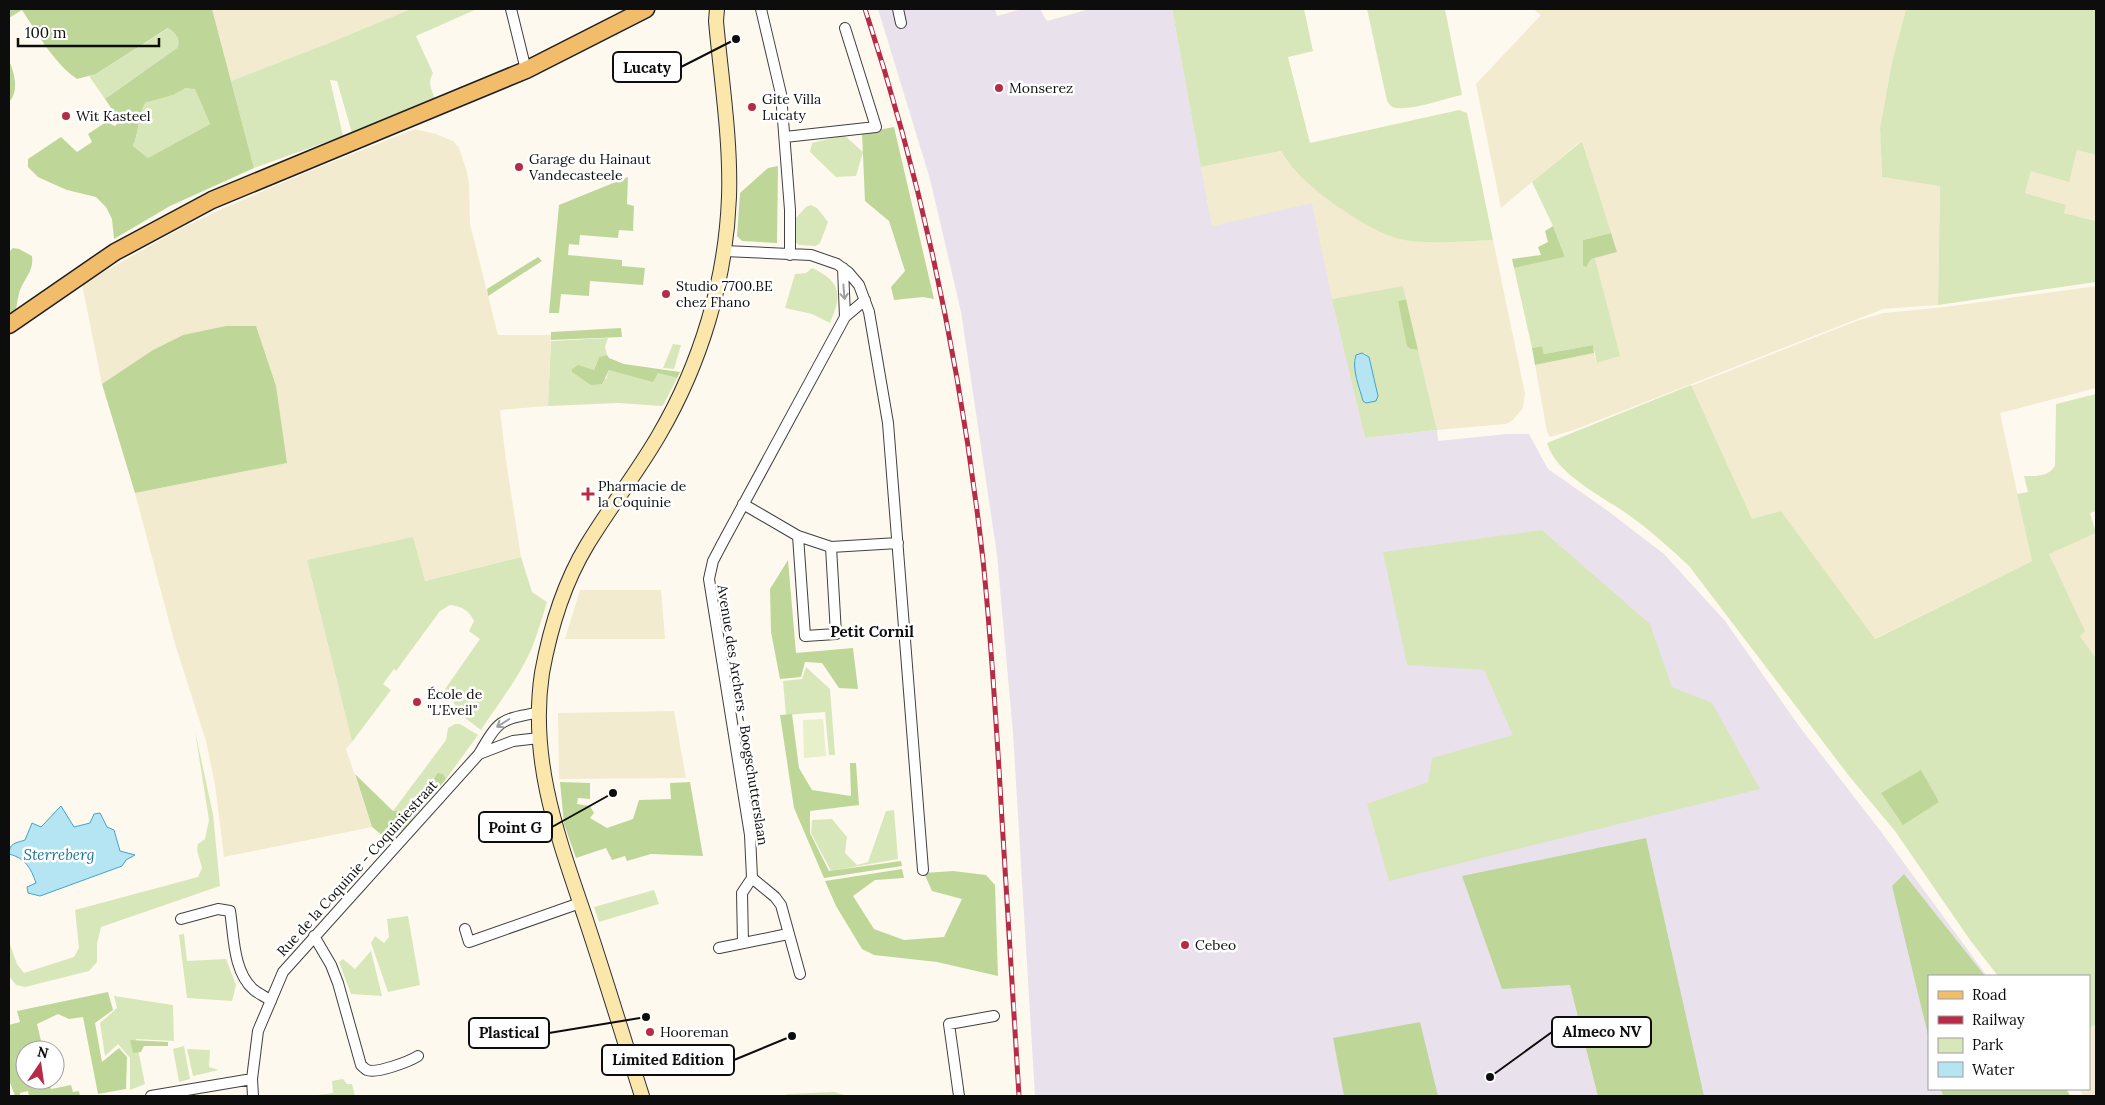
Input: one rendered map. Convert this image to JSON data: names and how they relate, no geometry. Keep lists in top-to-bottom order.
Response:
{
  "streets": {
    "street": ["Avenue des Archers - Boogschutterslaan", "Rue de la Coquinie - Coquiniestraat"]
  },
  "districts": ["Petit Cornil"],
  "water": ["Sterreberg"],
  "places": {
    "other": [
      "Lucaty",
      "Monserez",
      "Gite Villa Lucaty",
      "Wit Kasteel",
      "Garage du Hainaut Vandecasteele",
      "Studio 7700.BE chez Fhano",
      "École de \"L'Eveil\"",
      "Point G",
      "Cebeo",
      "Plastical",
      "Hooreman",
      "Limited Edition",
      "Almeco NV"
    ],
    "health": ["Pharmacie de la Coquinie"]
  },
  "legend": [
    "Road",
    "Railway",
    "Park",
    "Water"
  ],
  "scale_bar": "100 m",
  "north": "top"
}
